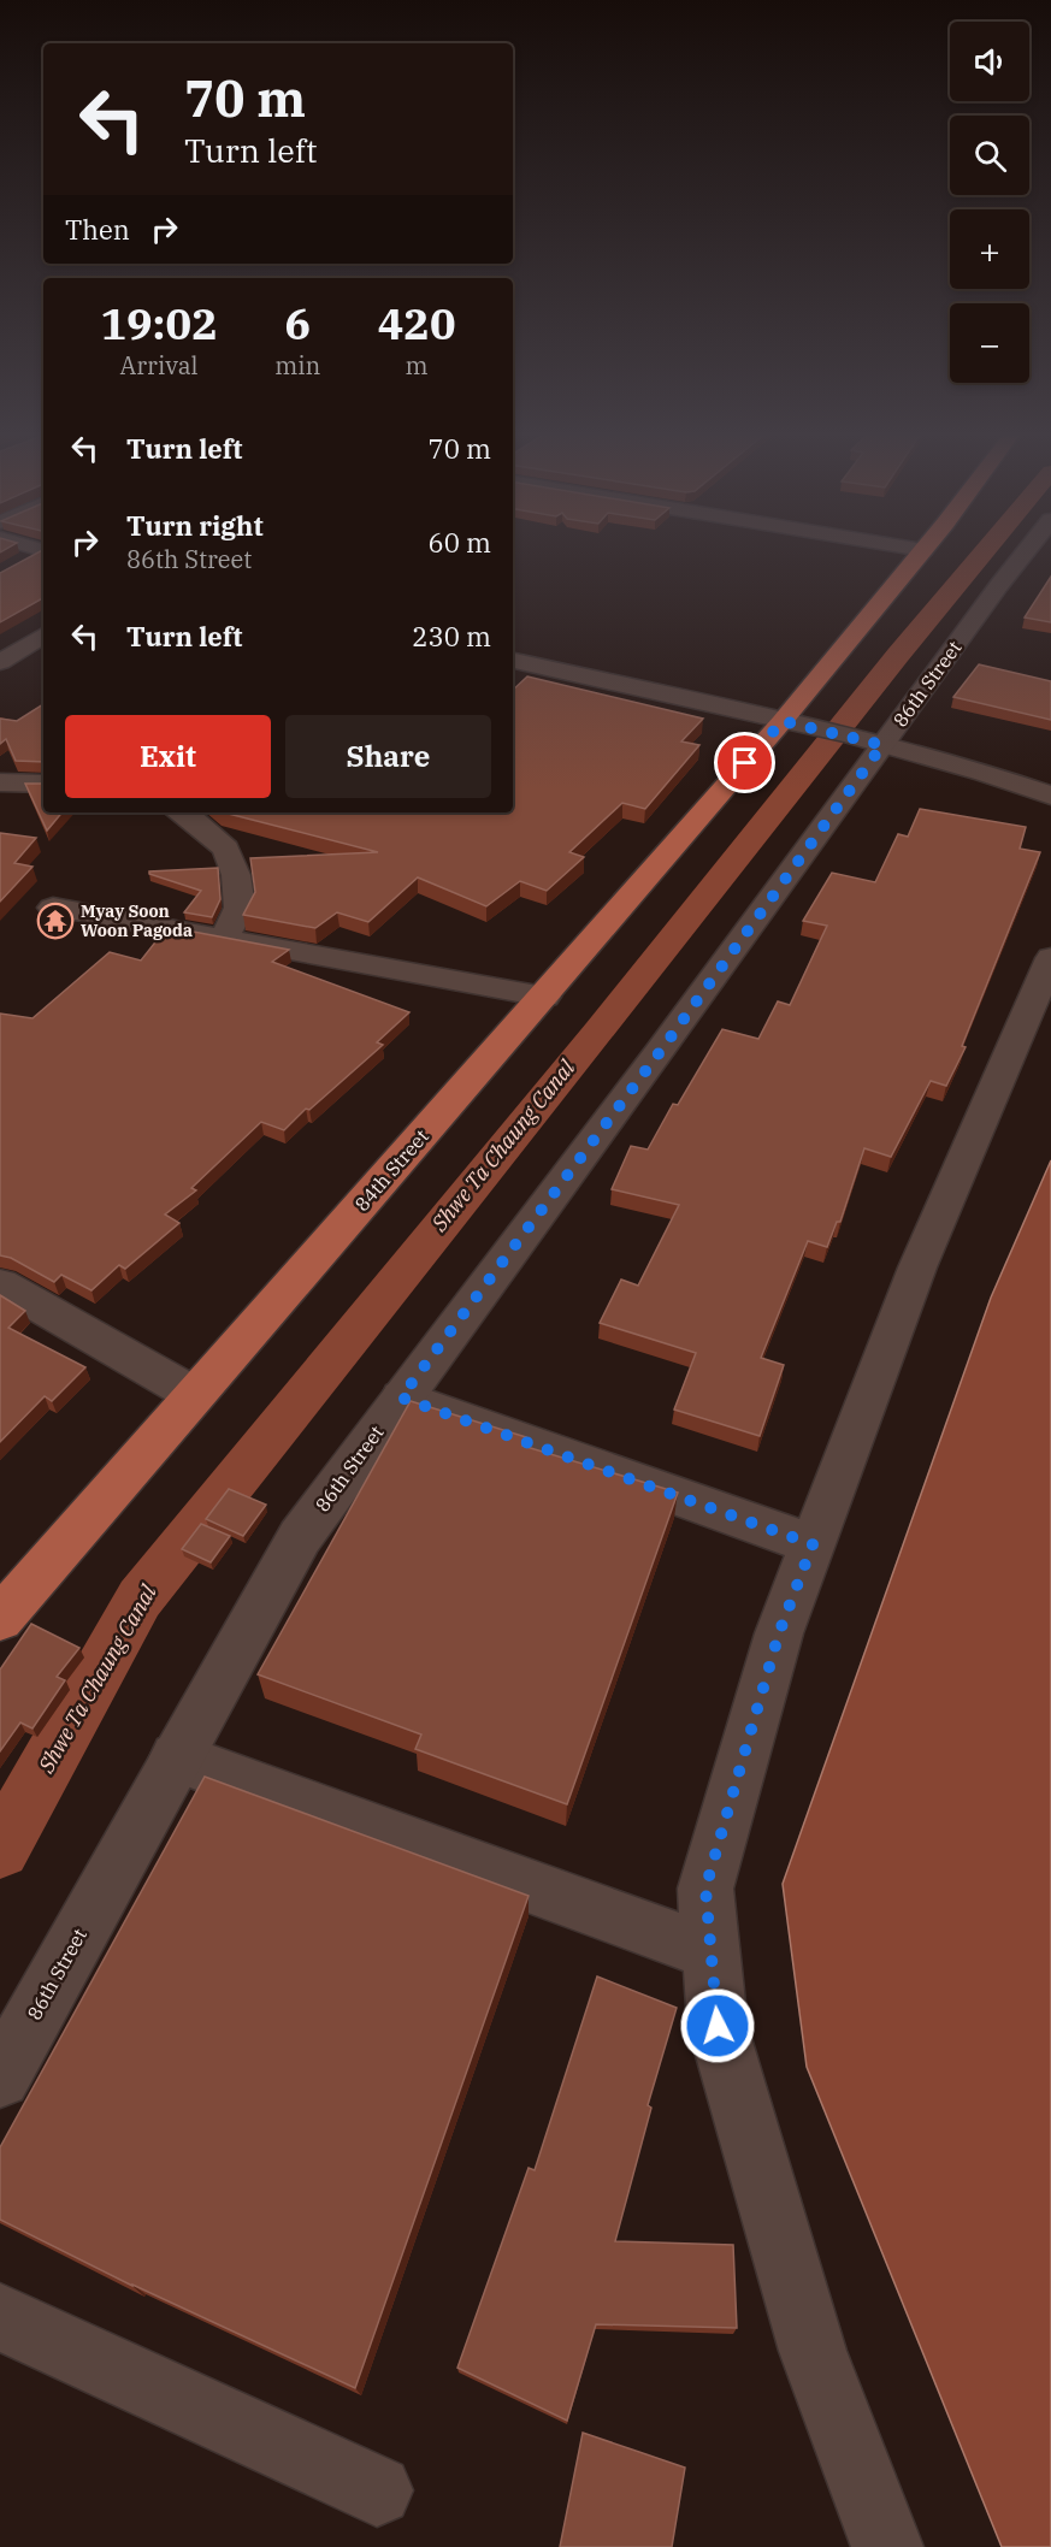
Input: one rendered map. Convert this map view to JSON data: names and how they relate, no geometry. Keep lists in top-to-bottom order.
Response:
{
  "streets": {
    "main road": ["84th Street"],
    "street": ["86th Street"]
  },
  "water": ["Shwe Ta Chaung Canal"],
  "places": {
    "temple": ["Myay Soon Woon Pagoda"]
  },
  "page": {
    "map_buttons": ["+", "−"],
    "turn": ["70 m", "Turn left"],
    "then": "Then",
    "eta": [
      "19:02",
      "Arrival",
      "6",
      "min",
      "420",
      "m"
    ],
    "list": [
      {
        "name": "Turn left",
        "value": "70 m"
      },
      {
        "name": "Turn right",
        "note": "86th Street",
        "value": "60 m"
      },
      {
        "name": "Turn left",
        "value": "230 m"
      }
    ],
    "buttons": ["Exit", "Share"]
  }
}
